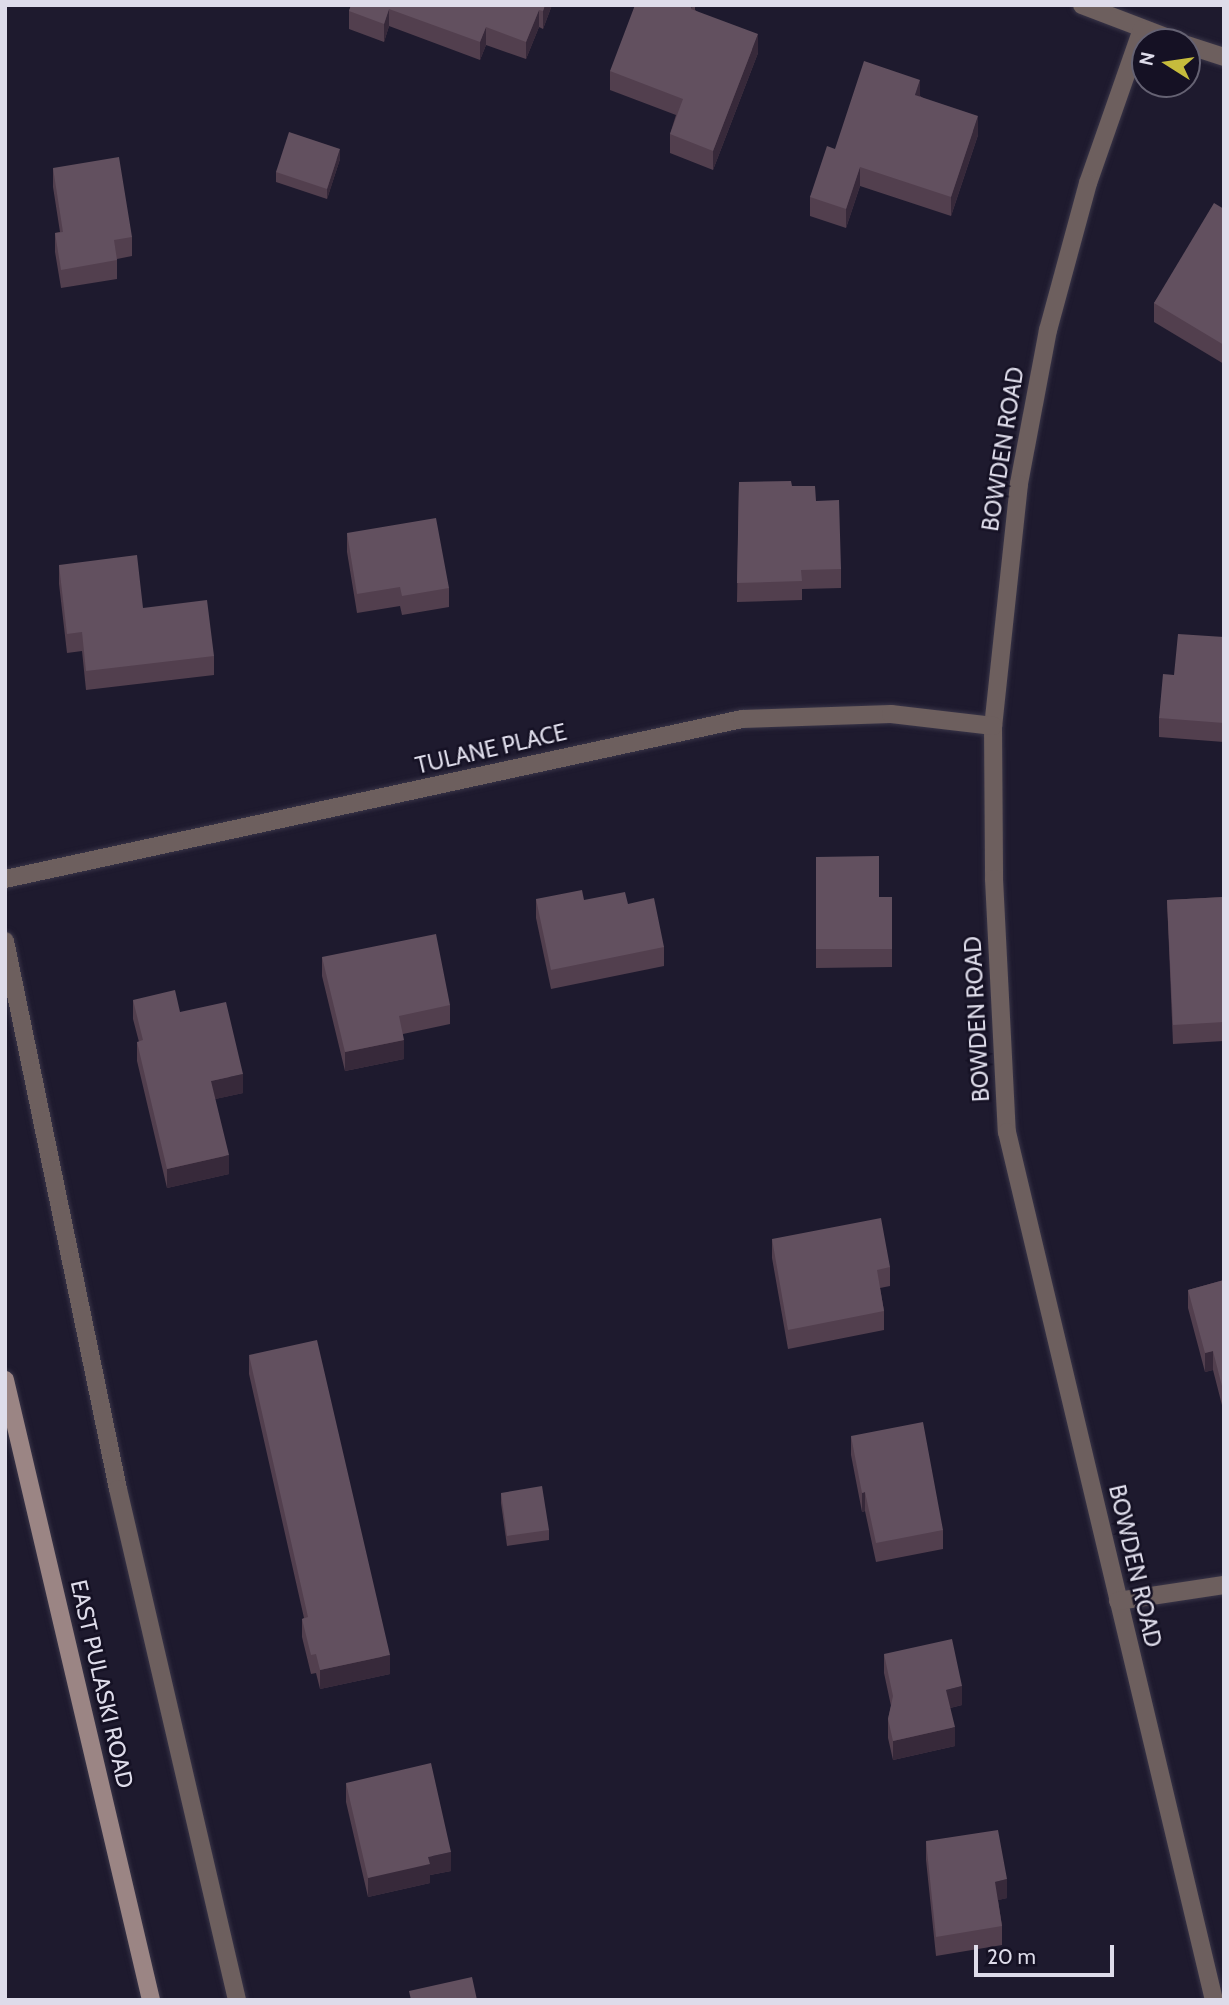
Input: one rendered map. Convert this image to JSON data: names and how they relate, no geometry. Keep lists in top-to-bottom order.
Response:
{
  "streets": {
    "main road": ["EAST PULASKI ROAD"],
    "street": ["BOWDEN ROAD", "TULANE PLACE"]
  },
  "crossings": [
    ["BOWDEN ROAD", "TULANE PLACE"]
  ],
  "scale_bar": "20 m",
  "north": "left"
}
